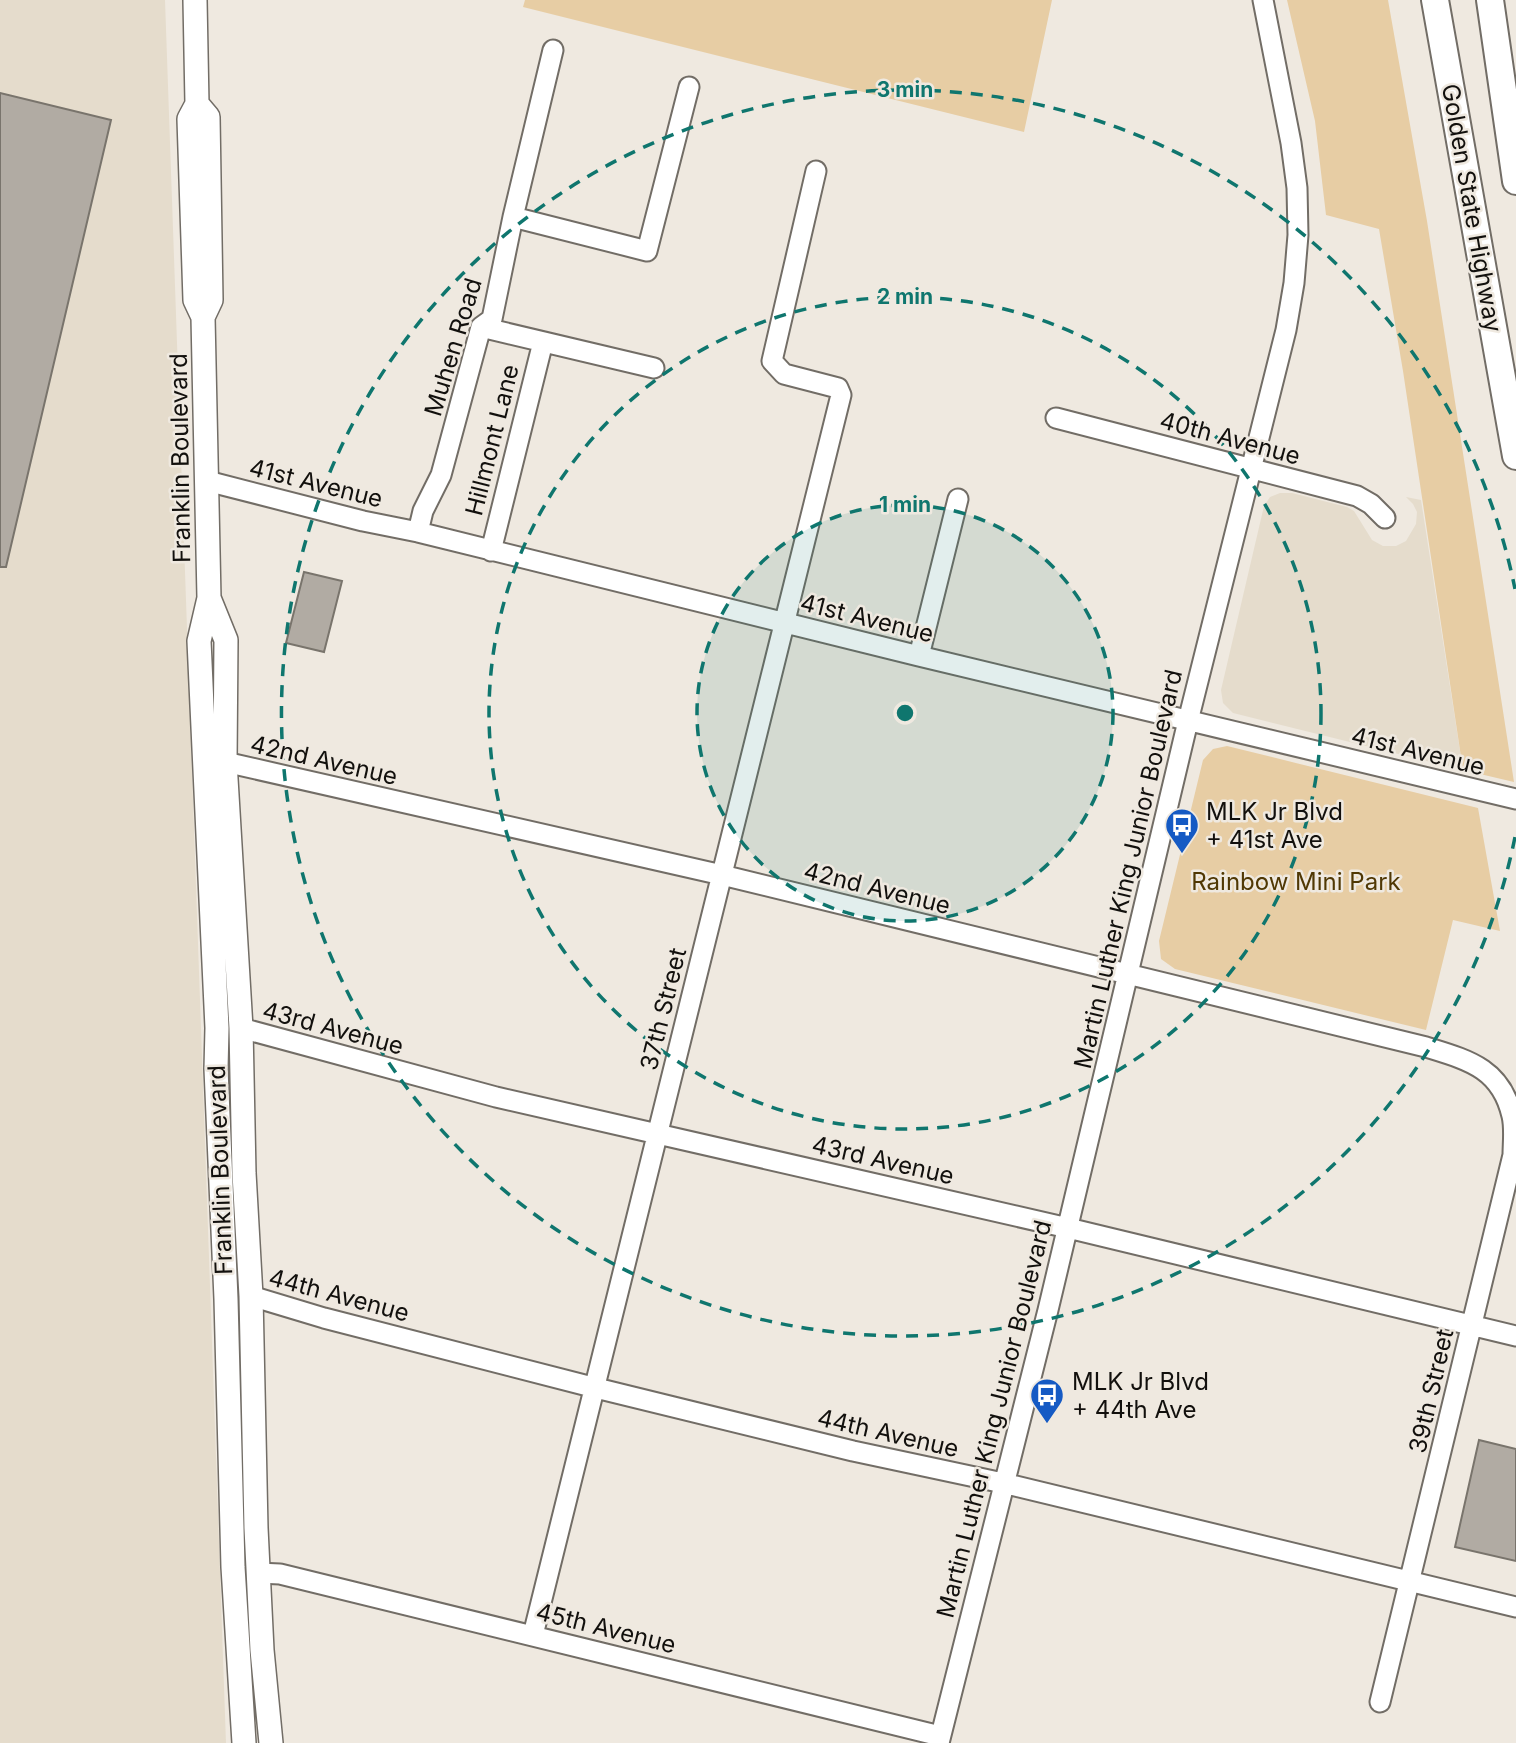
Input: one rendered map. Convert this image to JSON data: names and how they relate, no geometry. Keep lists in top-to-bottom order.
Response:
{
  "streets": {
    "highway": ["Golden State Highway"],
    "main road": ["Franklin Boulevard"],
    "street": [
      "Muhen Road",
      "40th Avenue",
      "Hillmont Lane",
      "41st Avenue",
      "42nd Avenue",
      "Martin Luther King Junior Boulevard",
      "37th Street",
      "43rd Avenue",
      "44th Avenue",
      "39th Street",
      "45th Avenue"
    ]
  },
  "crossings": [
    ["Muhen Road", "Hillmont Lane"],
    ["Muhen Road", "41st Avenue"],
    ["40th Avenue", "Martin Luther King Junior Boulevard"],
    ["Hillmont Lane", "41st Avenue"],
    ["Franklin Boulevard", "41st Avenue"],
    ["Franklin Boulevard", "42nd Avenue"],
    ["Franklin Boulevard", "43rd Avenue"],
    ["Franklin Boulevard", "44th Avenue"],
    ["Franklin Boulevard", "45th Avenue"],
    ["41st Avenue", "Martin Luther King Junior Boulevard"],
    ["41st Avenue", "37th Street"],
    ["42nd Avenue", "Martin Luther King Junior Boulevard"],
    ["42nd Avenue", "37th Street"],
    ["42nd Avenue", "39th Street"],
    ["Martin Luther King Junior Boulevard", "43rd Avenue"],
    ["Martin Luther King Junior Boulevard", "44th Avenue"],
    ["Martin Luther King Junior Boulevard", "45th Avenue"],
    ["37th Street", "43rd Avenue"],
    ["37th Street", "44th Avenue"],
    ["37th Street", "45th Avenue"],
    ["43rd Avenue", "39th Street"],
    ["44th Avenue", "39th Street"]
  ],
  "parks": ["Rainbow Mini Park"],
  "places": {
    "bus stop": ["MLK Jr Blvd + 41st Ave", "MLK Jr Blvd + 44th Ave"]
  },
  "rings": ["3 min", "2 min", "1 min"]
}
